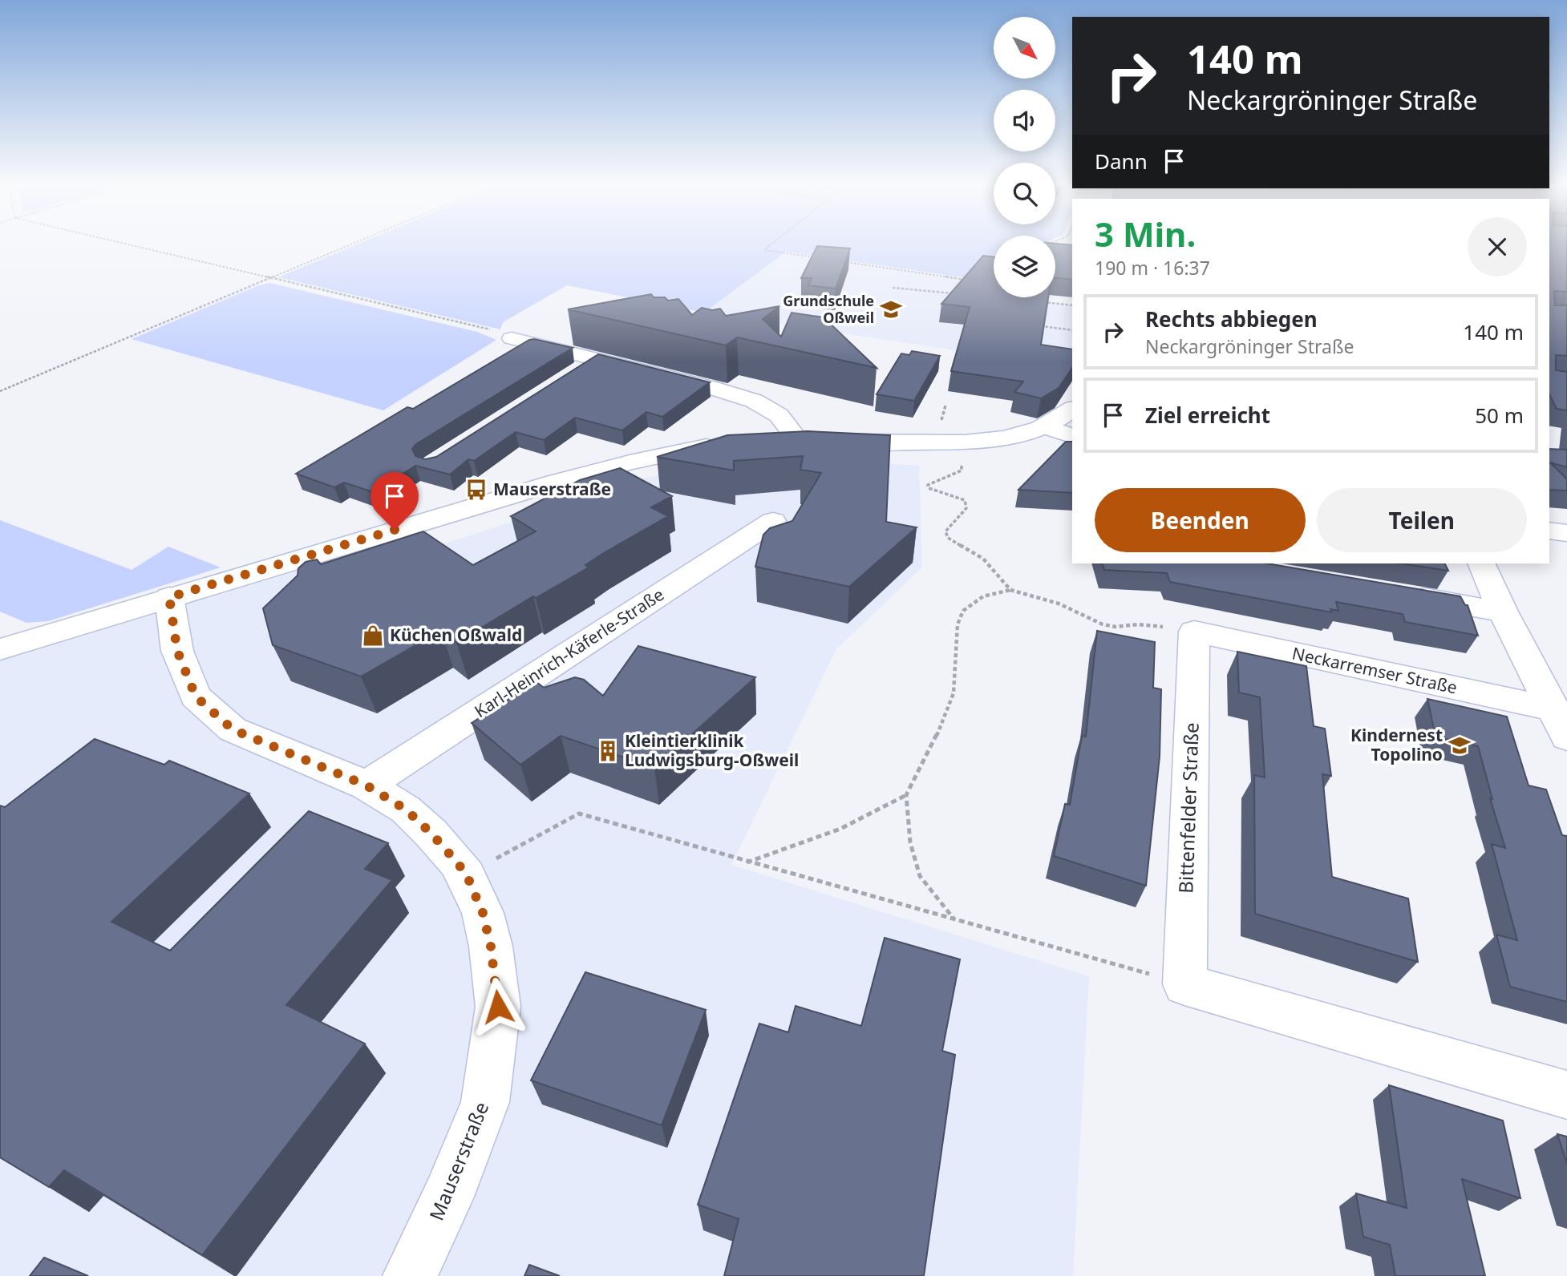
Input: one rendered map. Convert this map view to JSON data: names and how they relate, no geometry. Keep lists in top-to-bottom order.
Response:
{
  "streets": {
    "street": [
      "Karl-Heinrich-Käferle-Straße",
      "Neckarremser Straße",
      "Bittenfelder Straße",
      "Mauserstraße"
    ]
  },
  "crossings": [
    ["Karl-Heinrich-Käferle-Straße", "Mauserstraße"],
    ["Neckarremser Straße", "Bittenfelder Straße"]
  ],
  "places": {
    "school or university": ["Grundschule Oßweil", "Kindernest Topolino"],
    "bus stop": ["Mauserstraße"],
    "shop": ["Küchen Oßwald"],
    "building": ["Kleintierklinik Ludwigsburg-Oßweil"]
  },
  "north": "bottom right",
  "page": {
    "turn": ["140 m", "Neckargröninger Straße"],
    "then": "Dann",
    "heading": ["3 Min.", "190 m · 16:37"],
    "list": [
      {
        "name": "Rechts abbiegen",
        "note": "Neckargröninger Straße",
        "value": "140 m"
      },
      {
        "name": "Ziel erreicht",
        "value": "50 m"
      }
    ],
    "buttons": ["Beenden", "Teilen"]
  }
}
